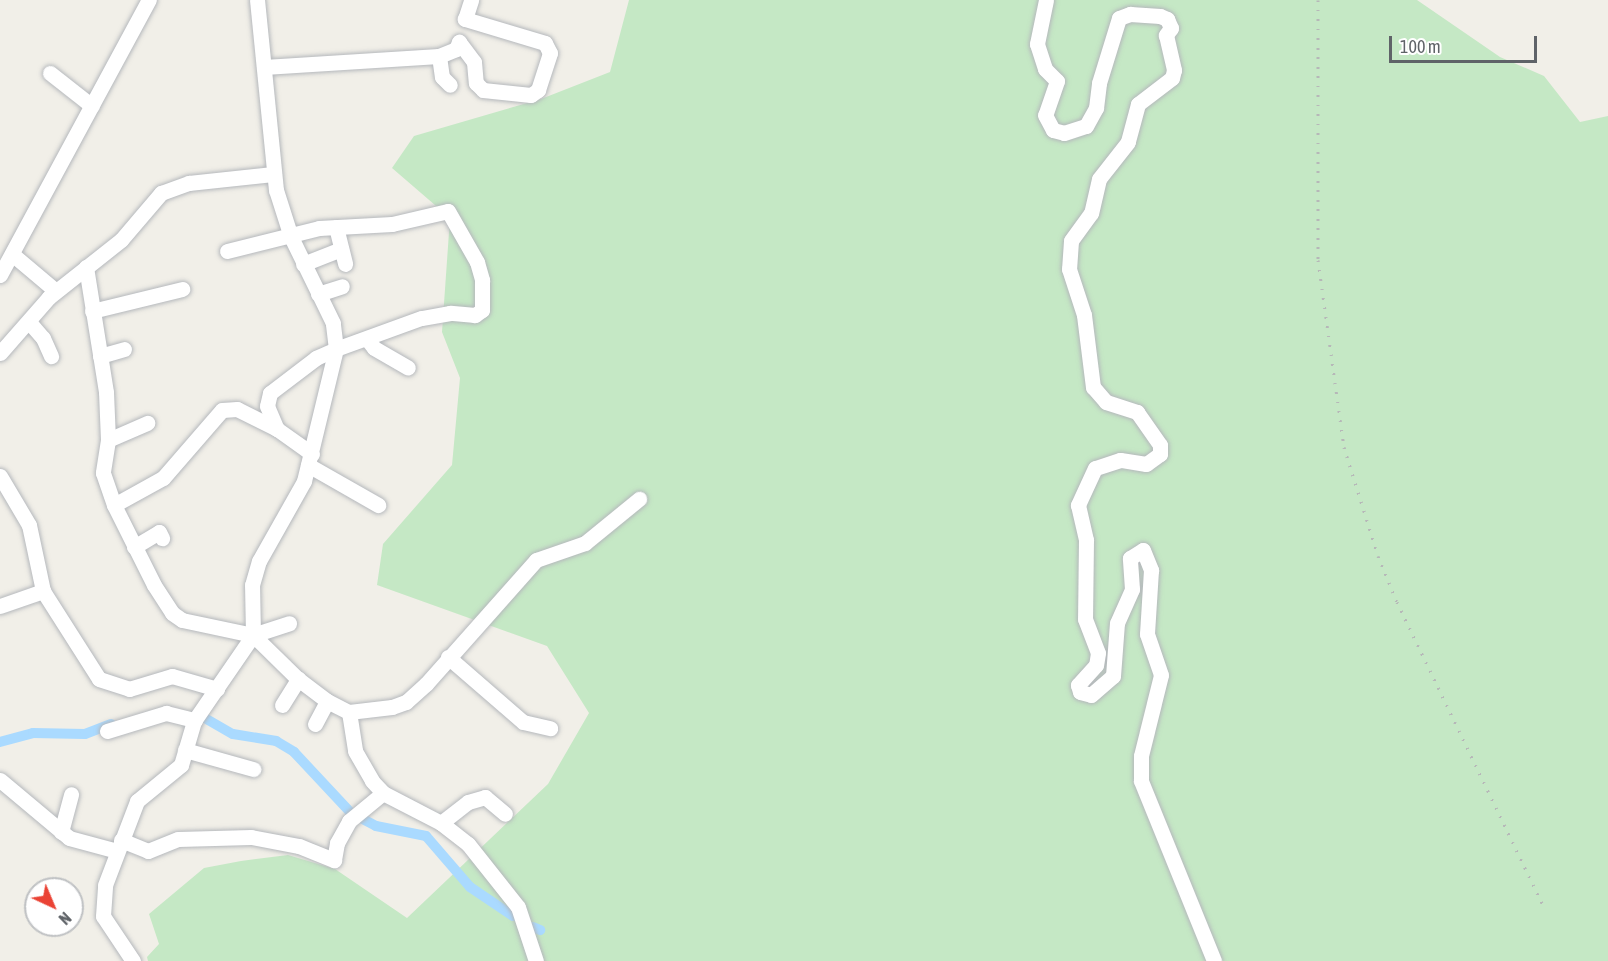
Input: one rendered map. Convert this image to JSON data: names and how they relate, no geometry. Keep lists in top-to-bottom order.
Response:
{
  "scale_bar": "100 m",
  "north": "bottom right"
}
